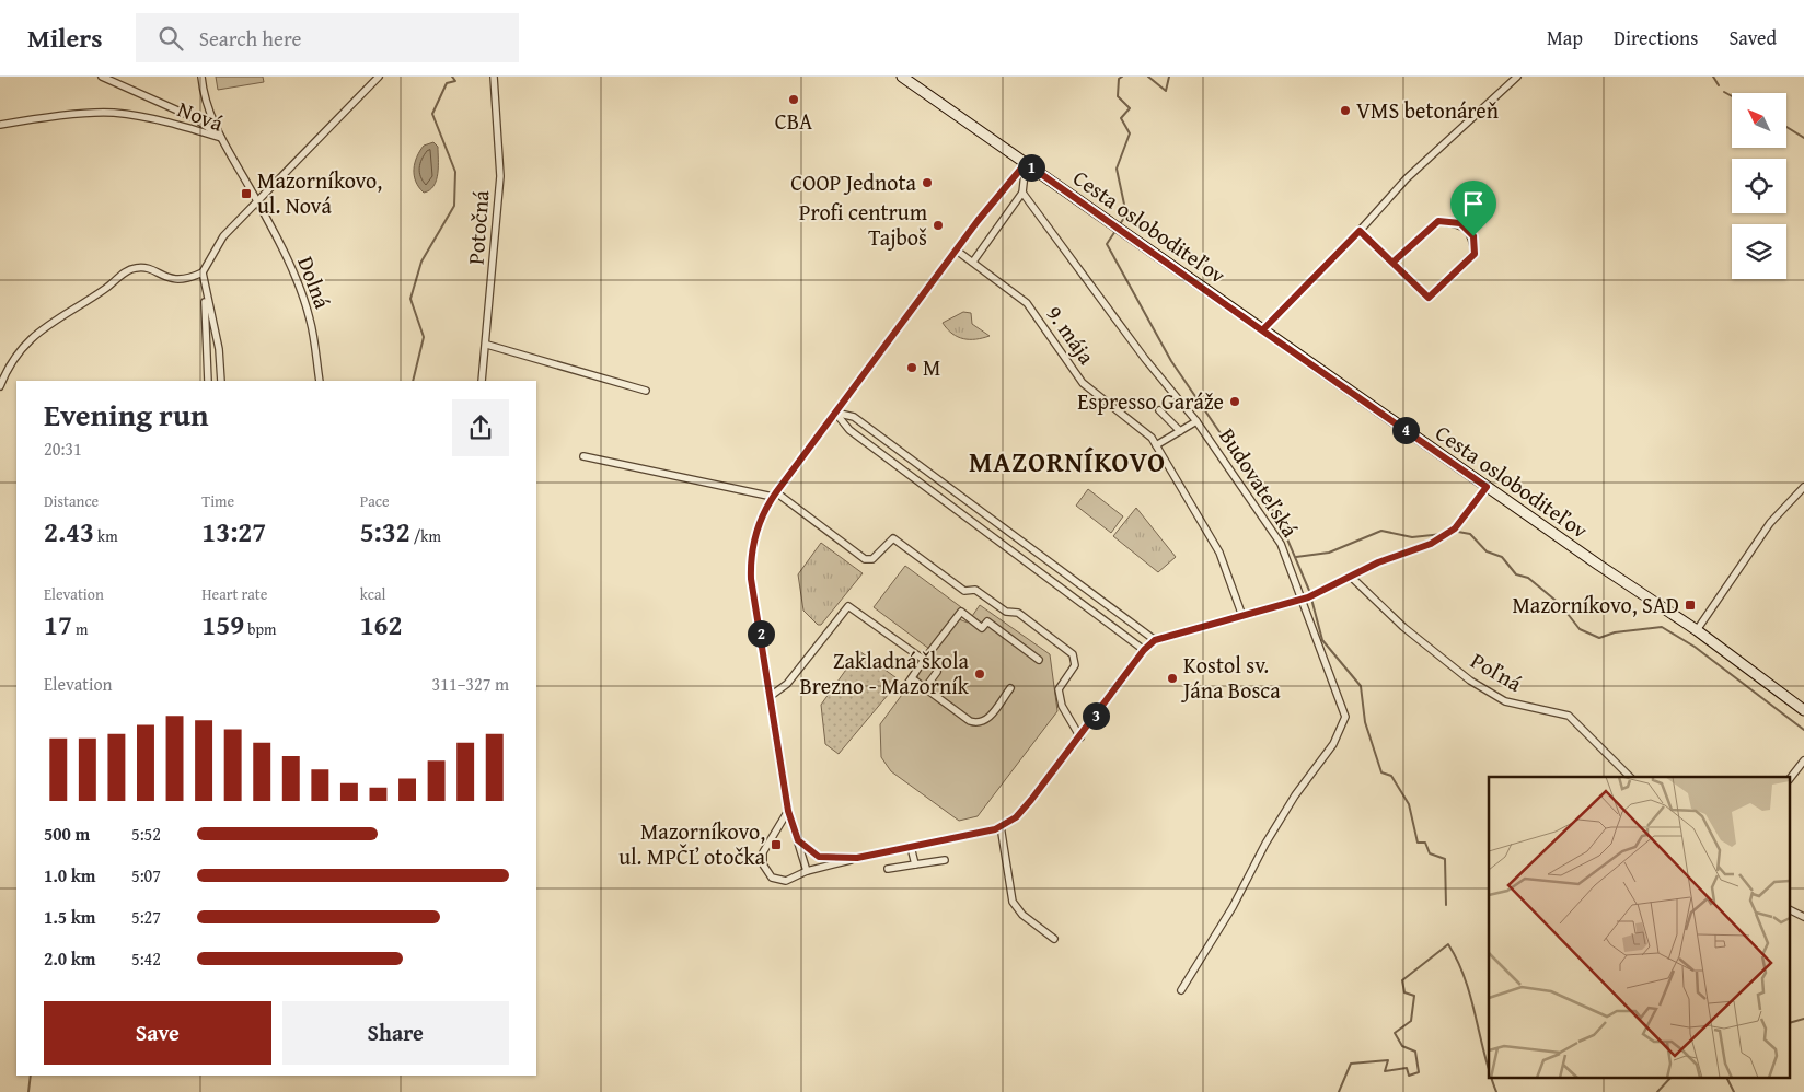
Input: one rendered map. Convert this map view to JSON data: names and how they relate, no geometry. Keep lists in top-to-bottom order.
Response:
{
  "streets": {
    "main road": ["Cesta osloboditeľov"],
    "street": [
      "Nová",
      "Potočná",
      "Dolná",
      "9. mája",
      "Budovateľská",
      "Poľná"
    ]
  },
  "crossings": [
    ["Nová", "Dolná"]
  ],
  "districts": ["MAZORNÍKOVO"],
  "places": {
    "other": [
      "CBA",
      "VMS betonáreň",
      "COOP Jednota",
      "Profi centrum Tajboš",
      "M",
      "Espresso Garáže",
      "Zakladná škola Brezno - Mazorník",
      "Kostol sv. Jána Bosca"
    ],
    "transit": ["Mazorníkovo, ul. Nová", "Mazorníkovo, SAD", "Mazorníkovo, ul. MPČĽ otočka"]
  },
  "north": "top left",
  "page": {
    "header": "Milers",
    "search": "Search here",
    "nav": ["Map", "Directions", "Saved"],
    "pins": [
      "1",
      "4",
      "2",
      "3"
    ],
    "heading": ["Evening run", "20:31"],
    "stats": [
      ["Distance", "2.43 km"],
      ["Time", "13:27"],
      ["Pace", "5:32 /km"],
      ["Elevation", "17 m"],
      ["Heart rate", "159 bpm"],
      ["kcal", "162"]
    ],
    "chart": ["Elevation", "311–327 m"],
    "list": [
      {
        "name": "500 m",
        "note": "5:52"
      },
      {
        "name": "1.0 km",
        "note": "5:07"
      },
      {
        "name": "1.5 km",
        "note": "5:27"
      },
      {
        "name": "2.0 km",
        "note": "5:42"
      }
    ],
    "buttons": ["Save", "Share"]
  }
}
